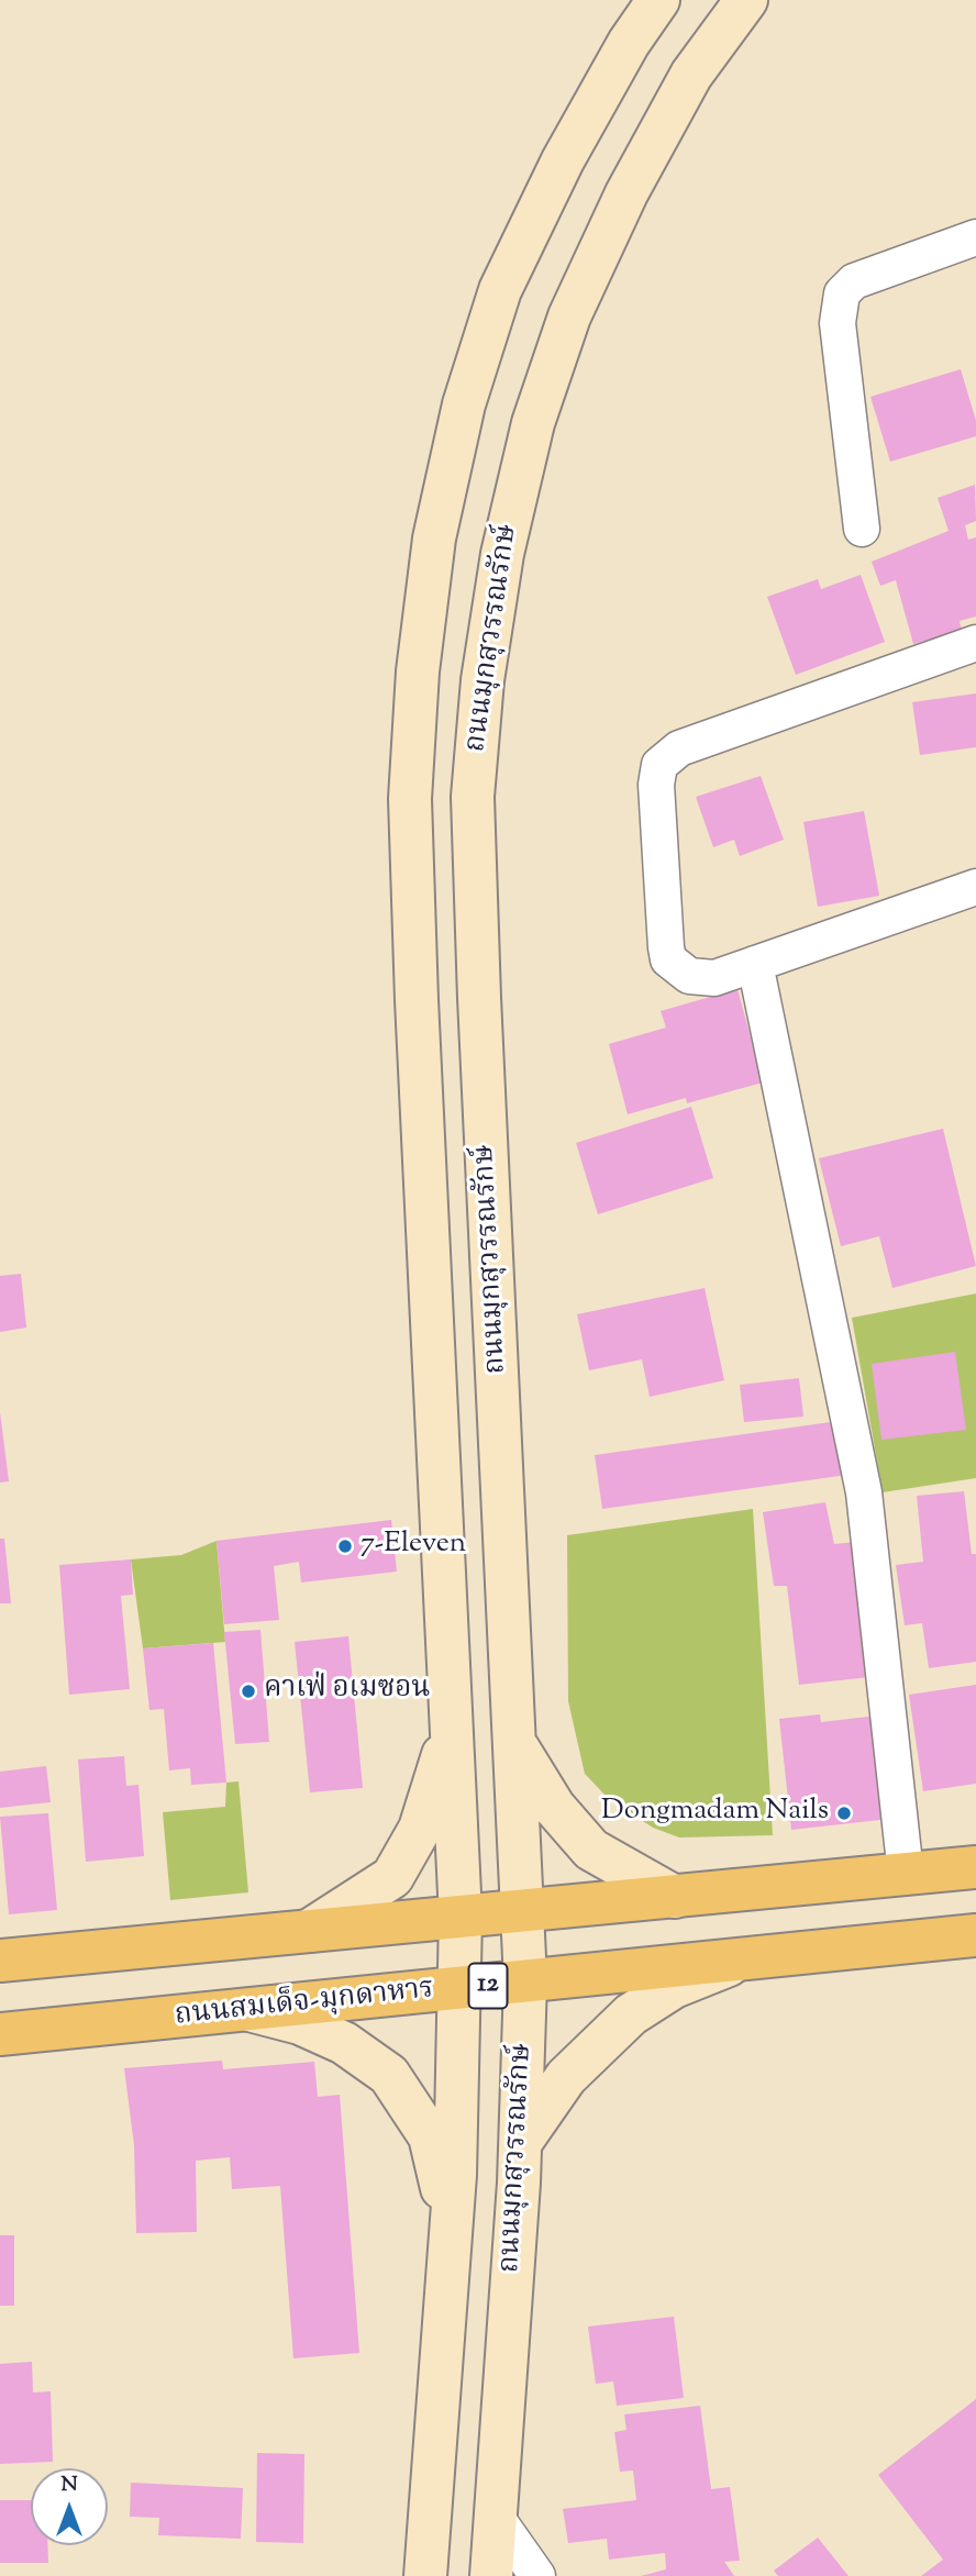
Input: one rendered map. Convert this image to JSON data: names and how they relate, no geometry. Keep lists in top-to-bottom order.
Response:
{
  "streets": {
    "main road": ["ถนนมุกสุวรรณรักษ์", "12", "ถนนสมเด็จ-มุกดาหาร"]
  },
  "crossings": [
    ["ถนนมุกสุวรรณรักษ์", "ถนนสมเด็จ-มุกดาหาร"]
  ],
  "places": ["7-Eleven", "คาเฟ่ อเมซอน", "Dongmadam Nails"],
  "north": "top"
}
